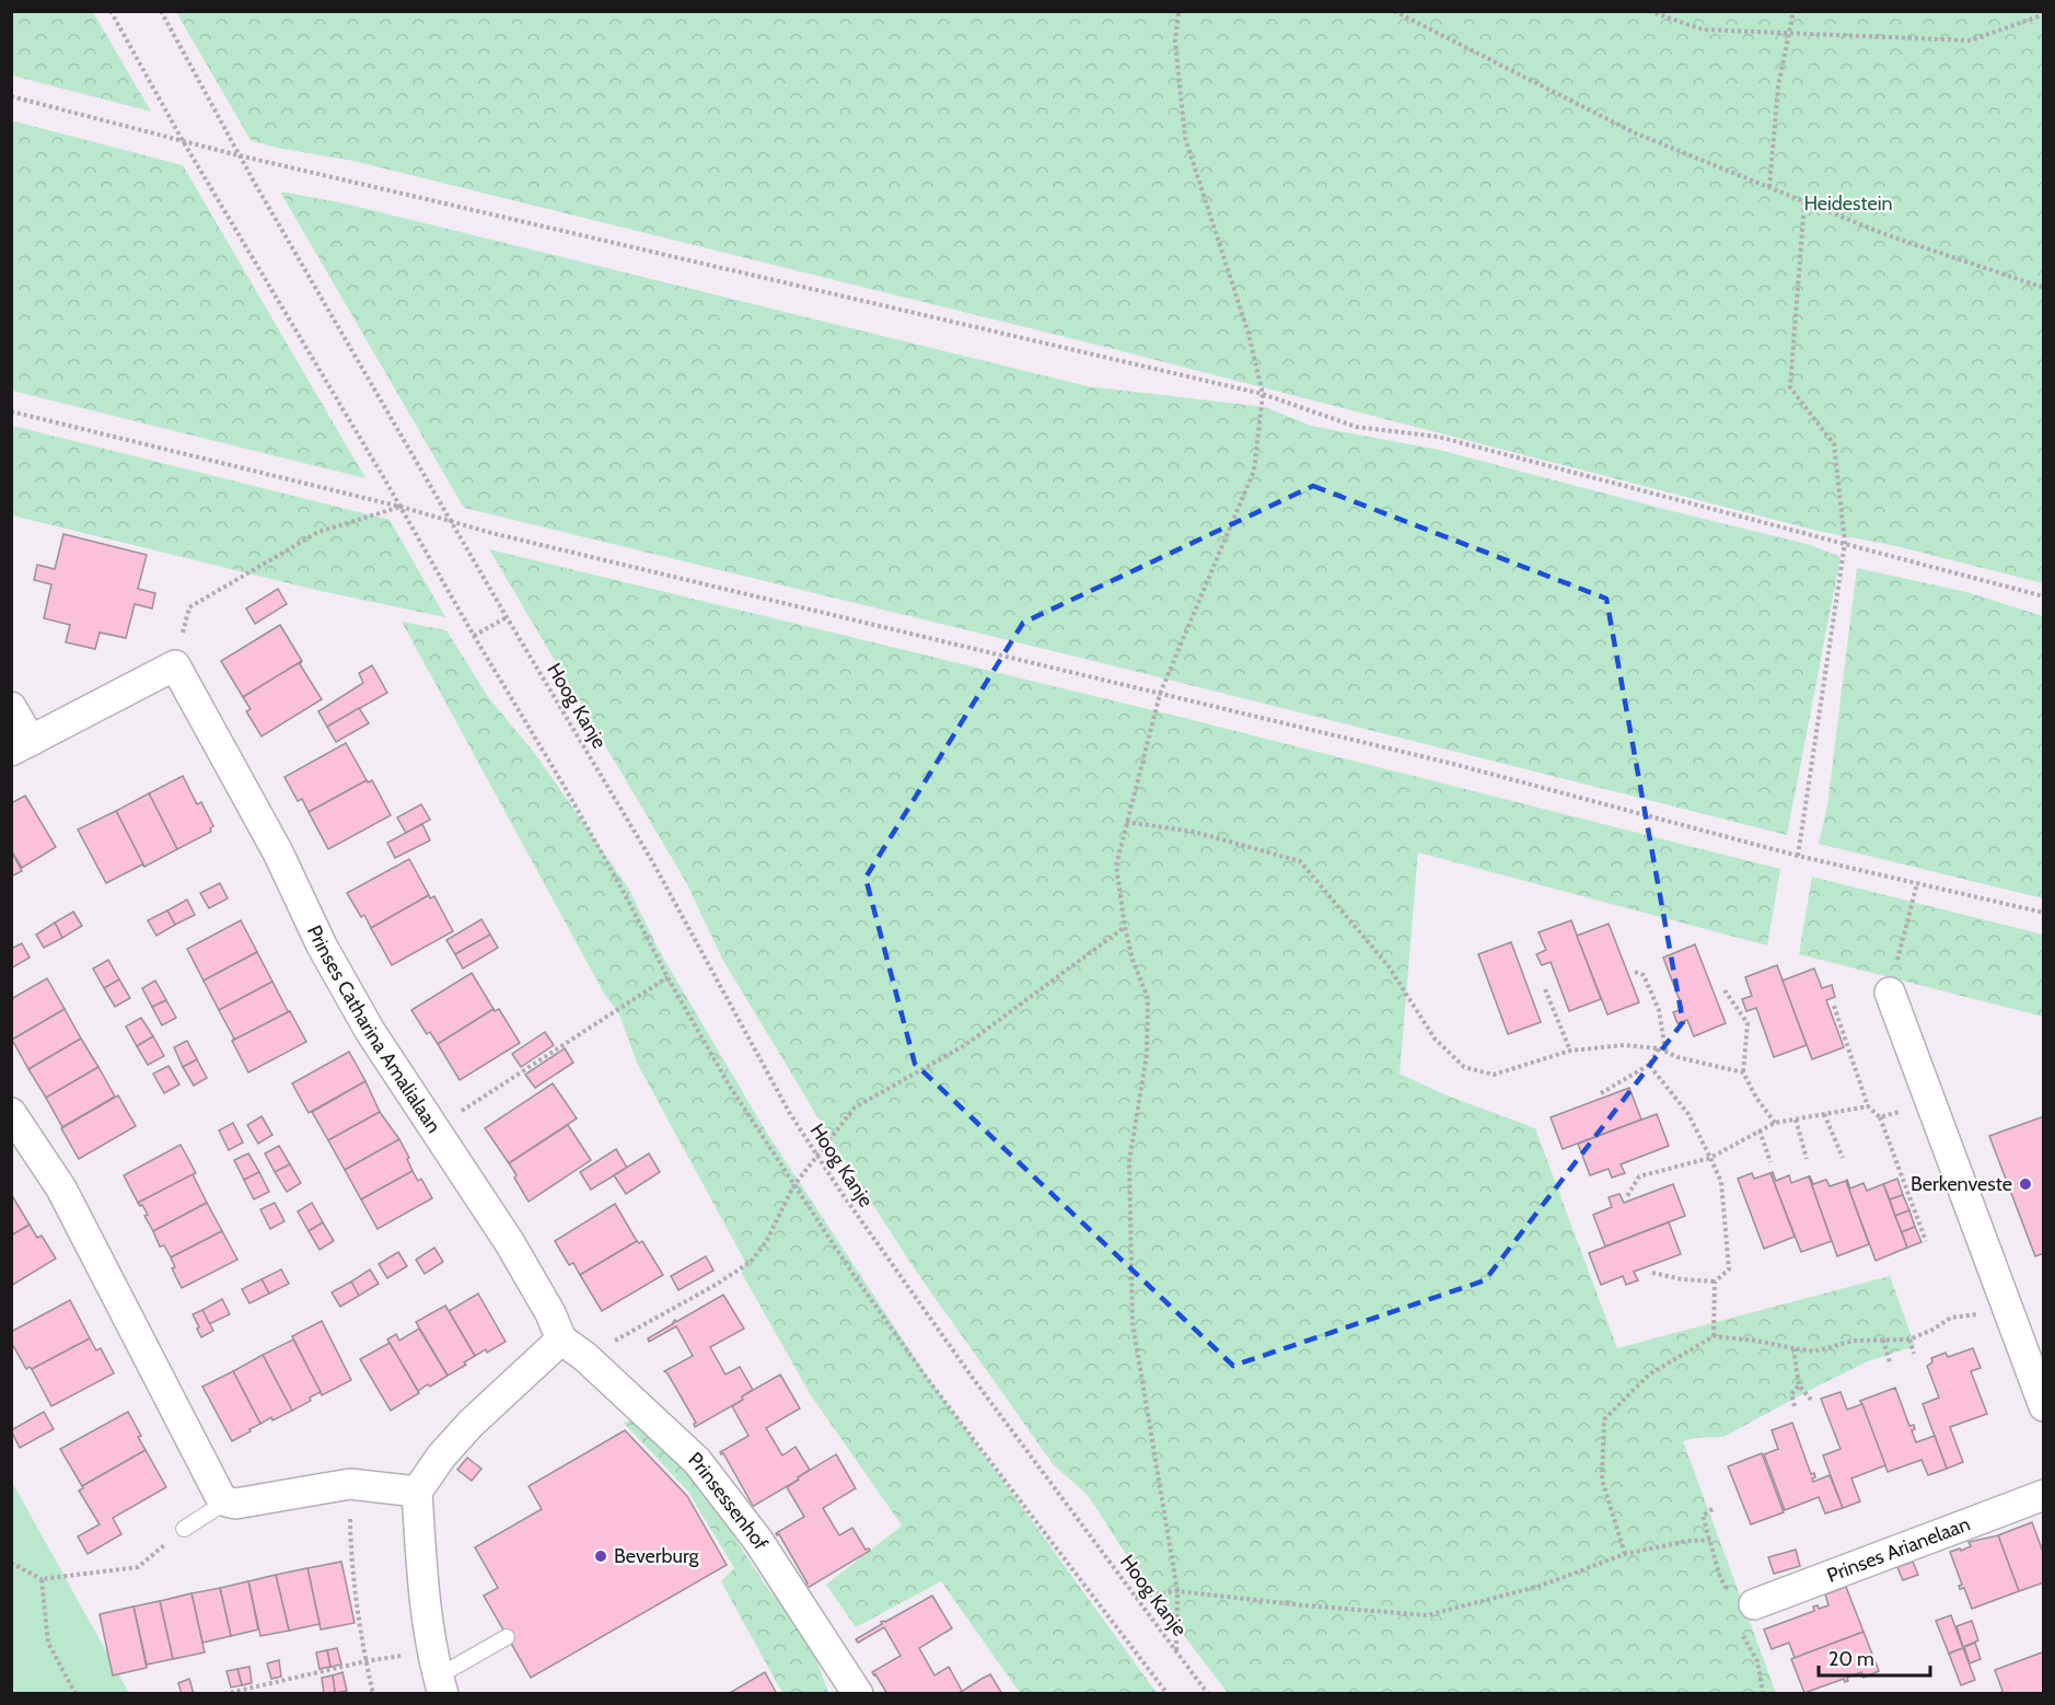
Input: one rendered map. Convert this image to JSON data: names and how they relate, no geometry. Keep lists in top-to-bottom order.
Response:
{
  "streets": {
    "street": ["Prinses Catharina Amalialaan", "Prinsessenhof", "Prinses Arianelaan"],
    "path": ["Hoog Kanje"]
  },
  "crossings": [
    ["Prinses Catharina Amalialaan", "Prinsessenhof"]
  ],
  "parks": ["Heidestein"],
  "places": ["Berkenveste", "Beverburg"],
  "scale_bar": "20 m"
}
